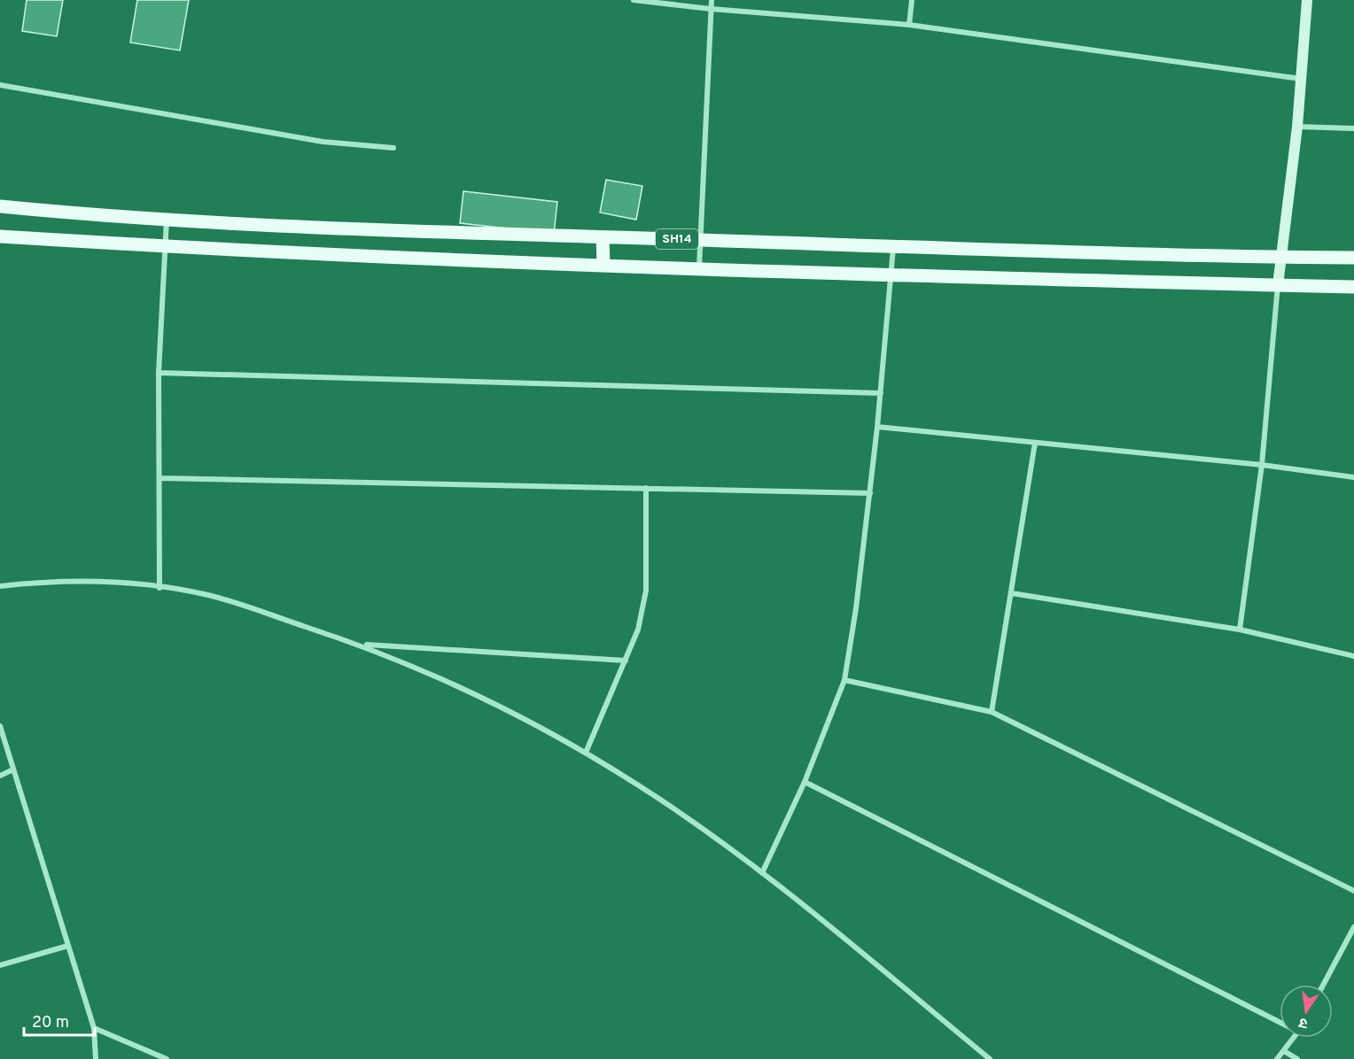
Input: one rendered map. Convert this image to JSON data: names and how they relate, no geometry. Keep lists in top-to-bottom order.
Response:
{
  "streets": {
    "main road": ["SH14"]
  },
  "scale_bar": "20 m",
  "north": "bottom"
}
